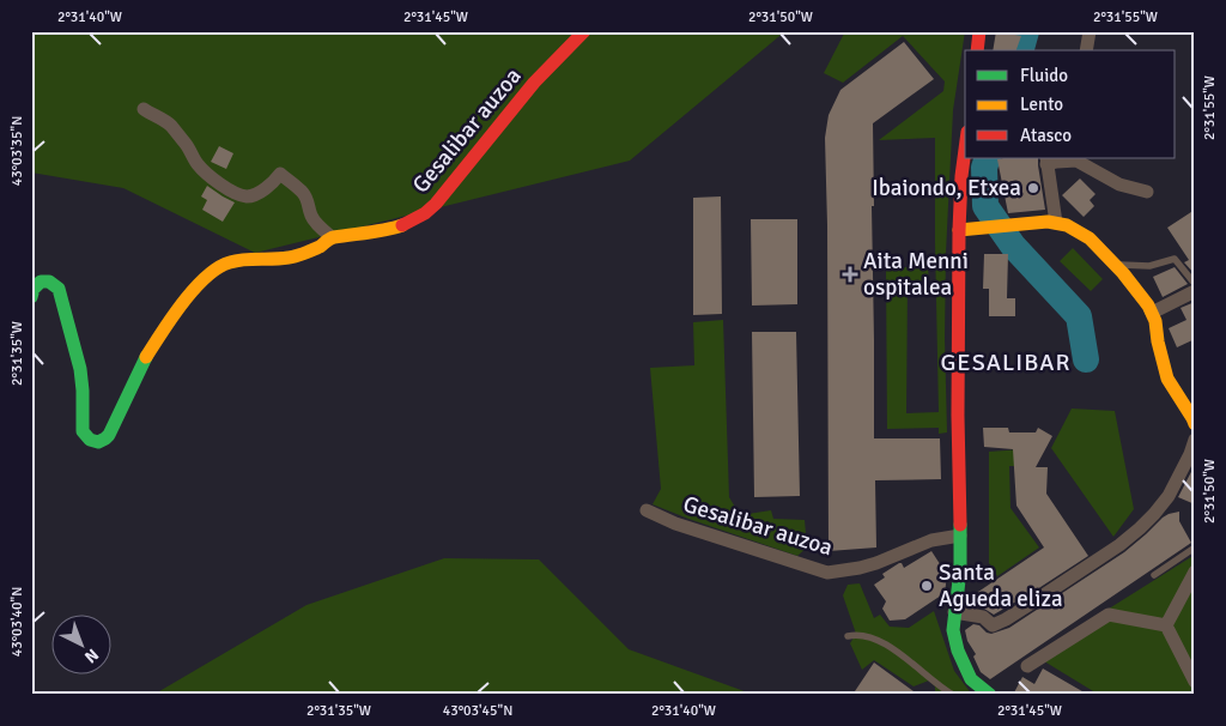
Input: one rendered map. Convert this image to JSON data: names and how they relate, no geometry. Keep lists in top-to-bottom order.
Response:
{
  "streets": {
    "street": ["Gesalibar auzoa"]
  },
  "districts": ["GESALIBAR"],
  "places": {
    "other": ["Ibaiondo, Etxea", "Santa Agueda eliza"],
    "health": ["Aita Menni ospitalea"]
  },
  "legend": ["Fluido", "Lento", "Atasco"],
  "north": "bottom right",
  "coordinates": [
    "2°31'40\"W",
    "2°31'45\"W",
    "2°31'50\"W",
    "2°31'55\"W",
    "43°03'35\"N",
    "2°31'35\"W",
    "43°03'40\"N",
    "43°03'45\"N"
  ]
}
